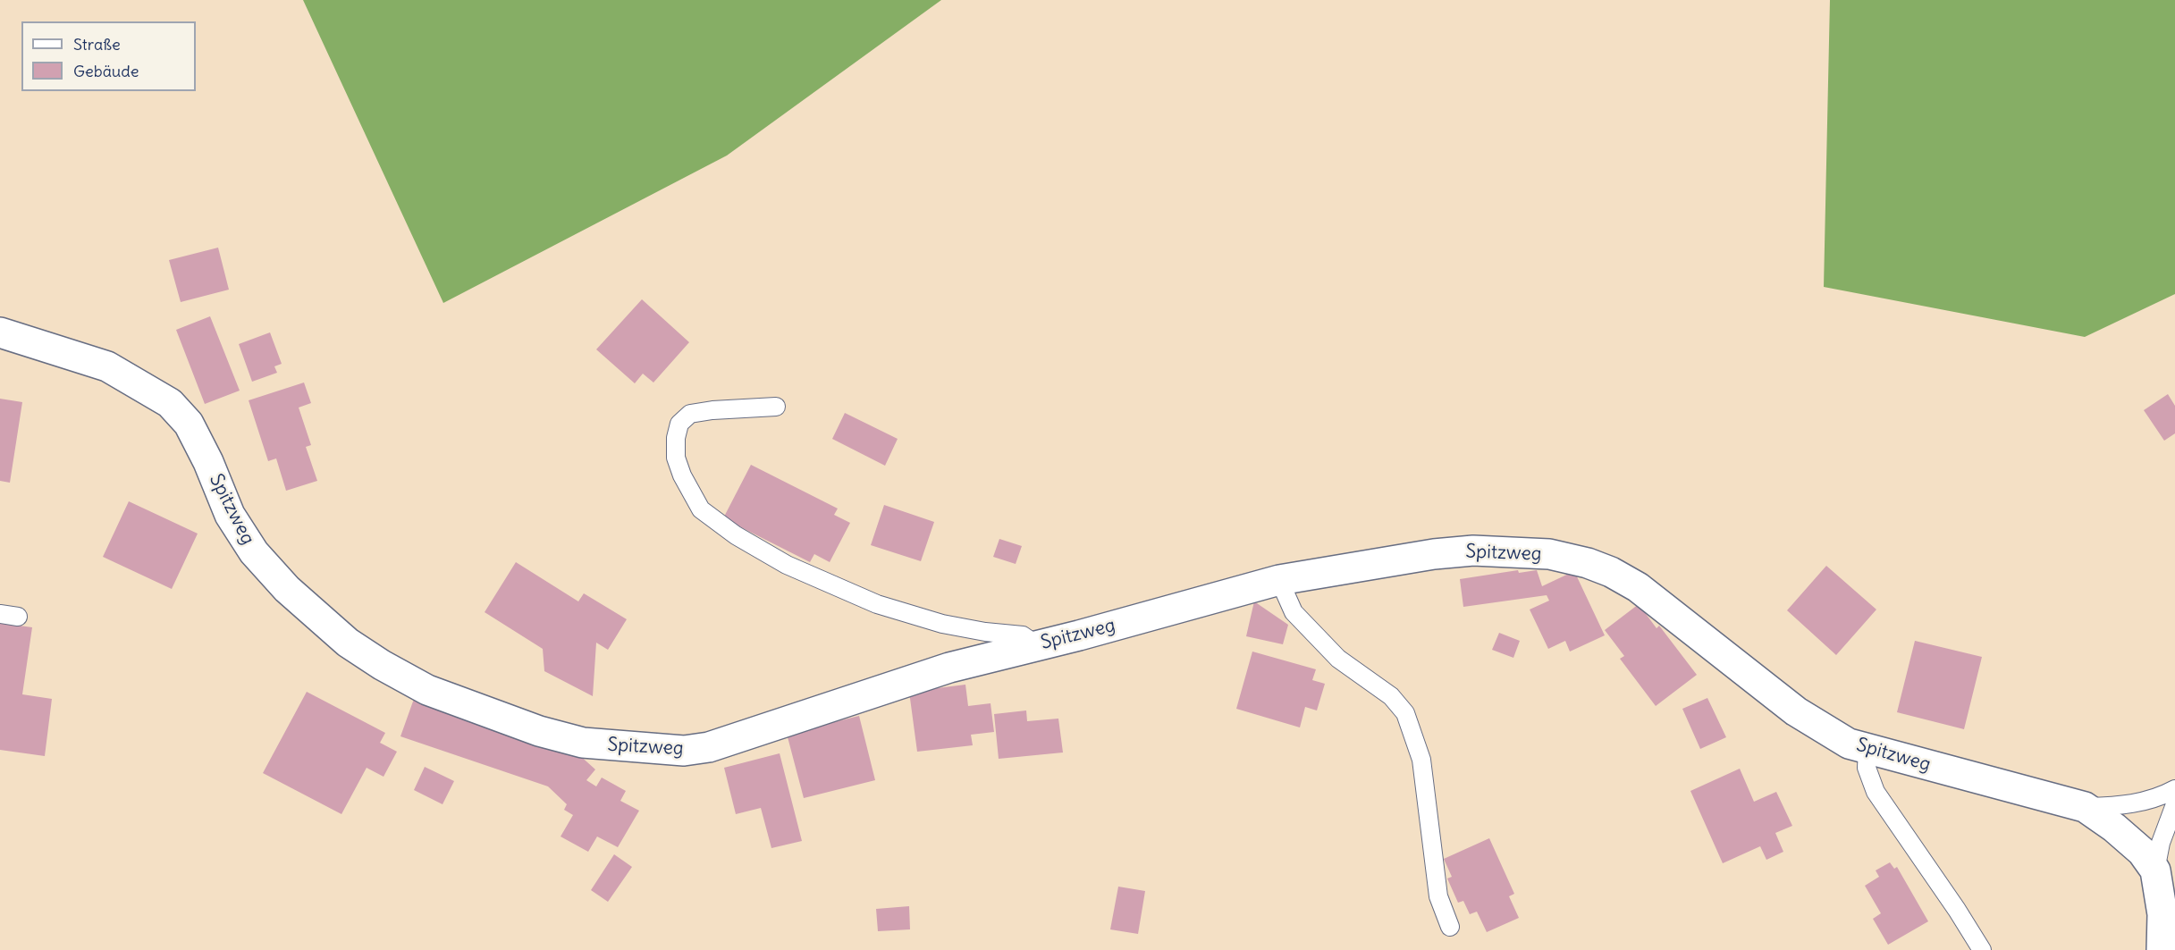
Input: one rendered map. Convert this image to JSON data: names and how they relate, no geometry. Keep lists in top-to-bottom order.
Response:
{
  "streets": {
    "street": ["Spitzweg"]
  },
  "legend": ["Straße", "Gebäude"]
}
